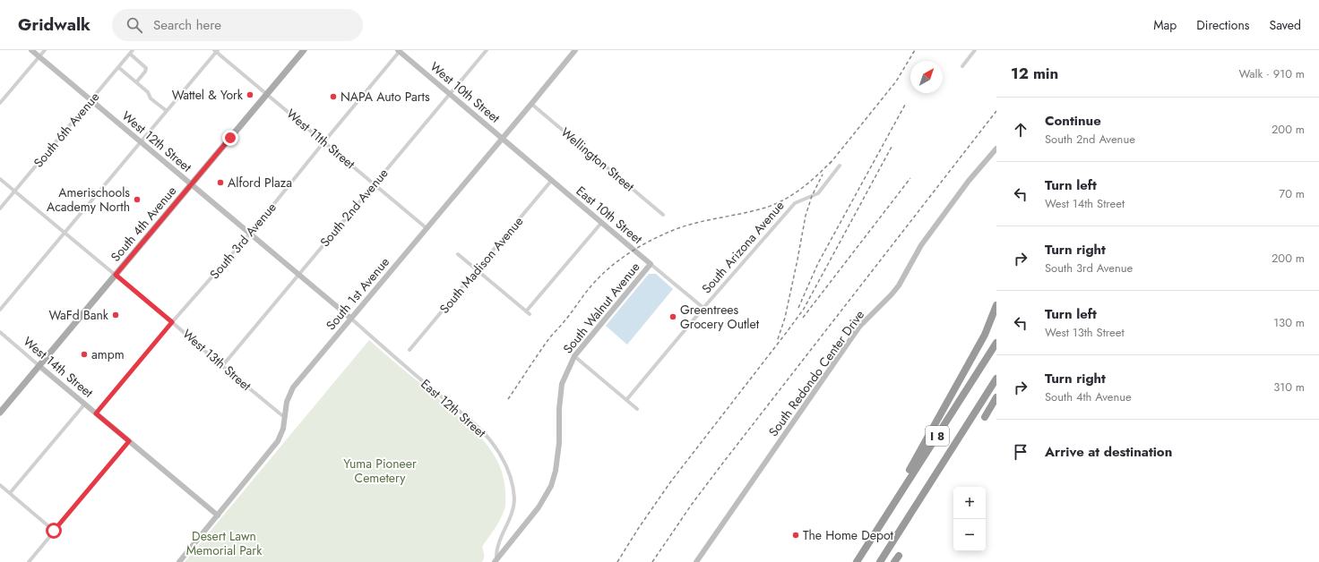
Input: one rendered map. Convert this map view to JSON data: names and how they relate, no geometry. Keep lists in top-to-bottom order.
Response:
{
  "streets": {
    "highway": ["I 8"],
    "main road": ["South 4th Avenue"],
    "street": [
      "West 10th Street",
      "South 6th Avenue",
      "West 11th Street",
      "West 12th Street",
      "Wellington Street",
      "South 2nd Avenue",
      "East 10th Street",
      "South 3rd Avenue",
      "South Arizona Avenue",
      "South Madison Avenue",
      "South 1st Avenue",
      "South Walnut Avenue",
      "West 13th Street",
      "West 14th Street",
      "South Redondo Center Drive",
      "East 12th Street"
    ]
  },
  "crossings": [
    ["West 10th Street", "South 2nd Avenue"],
    ["West 10th Street", "East 10th Street"],
    ["West 10th Street", "South 3rd Avenue"],
    ["West 10th Street", "South 1st Avenue"],
    ["South 6th Avenue", "West 12th Street"],
    ["South 6th Avenue", "West 13th Street"],
    ["West 11th Street", "South 2nd Avenue"],
    ["West 11th Street", "South 4th Avenue"],
    ["West 11th Street", "South 3rd Avenue"],
    ["West 11th Street", "South 1st Avenue"],
    ["West 12th Street", "South 2nd Avenue"],
    ["West 12th Street", "South 4th Avenue"],
    ["West 12th Street", "South 3rd Avenue"],
    ["West 12th Street", "South 1st Avenue"],
    ["West 12th Street", "East 12th Street"],
    ["Wellington Street", "South 1st Avenue"],
    ["South 2nd Avenue", "West 13th Street"],
    ["East 10th Street", "South Arizona Avenue"],
    ["East 10th Street", "South Madison Avenue"],
    ["East 10th Street", "South 1st Avenue"],
    ["East 10th Street", "South Walnut Avenue"],
    ["South 4th Avenue", "West 13th Street"],
    ["South 4th Avenue", "West 14th Street"],
    ["South 3rd Avenue", "West 13th Street"],
    ["South 3rd Avenue", "West 14th Street"],
    ["South 1st Avenue", "West 13th Street"],
    ["South 1st Avenue", "West 14th Street"],
    ["South 1st Avenue", "East 12th Street"],
    ["South Walnut Avenue", "East 12th Street"]
  ],
  "parks": ["Yuma Pioneer Cemetery", "Desert Lawn Memorial Park"],
  "places": [
    "Wattel & York",
    "NAPA Auto Parts",
    "Alford Plaza",
    "Amerischools Academy North",
    "WaFd Bank",
    "Greentrees Grocery Outlet",
    "ampm",
    "The Home Depot"
  ],
  "north": "top right",
  "page": {
    "header": "Gridwalk",
    "search": "Search here",
    "nav": ["Map", "Directions", "Saved"],
    "heading": ["12 min", "Walk · 910 m"],
    "list": [
      ["Continue", "South 2nd Avenue", "200 m"],
      ["Turn left", "West 14th Street", "70 m"],
      ["Turn right", "South 3rd Avenue", "200 m"],
      ["Turn left", "West 13th Street", "130 m"],
      ["Turn right", "South 4th Avenue", "310 m"],
      "Arrive at destination"
    ],
    "map_buttons": ["+", "−"]
  }
}
